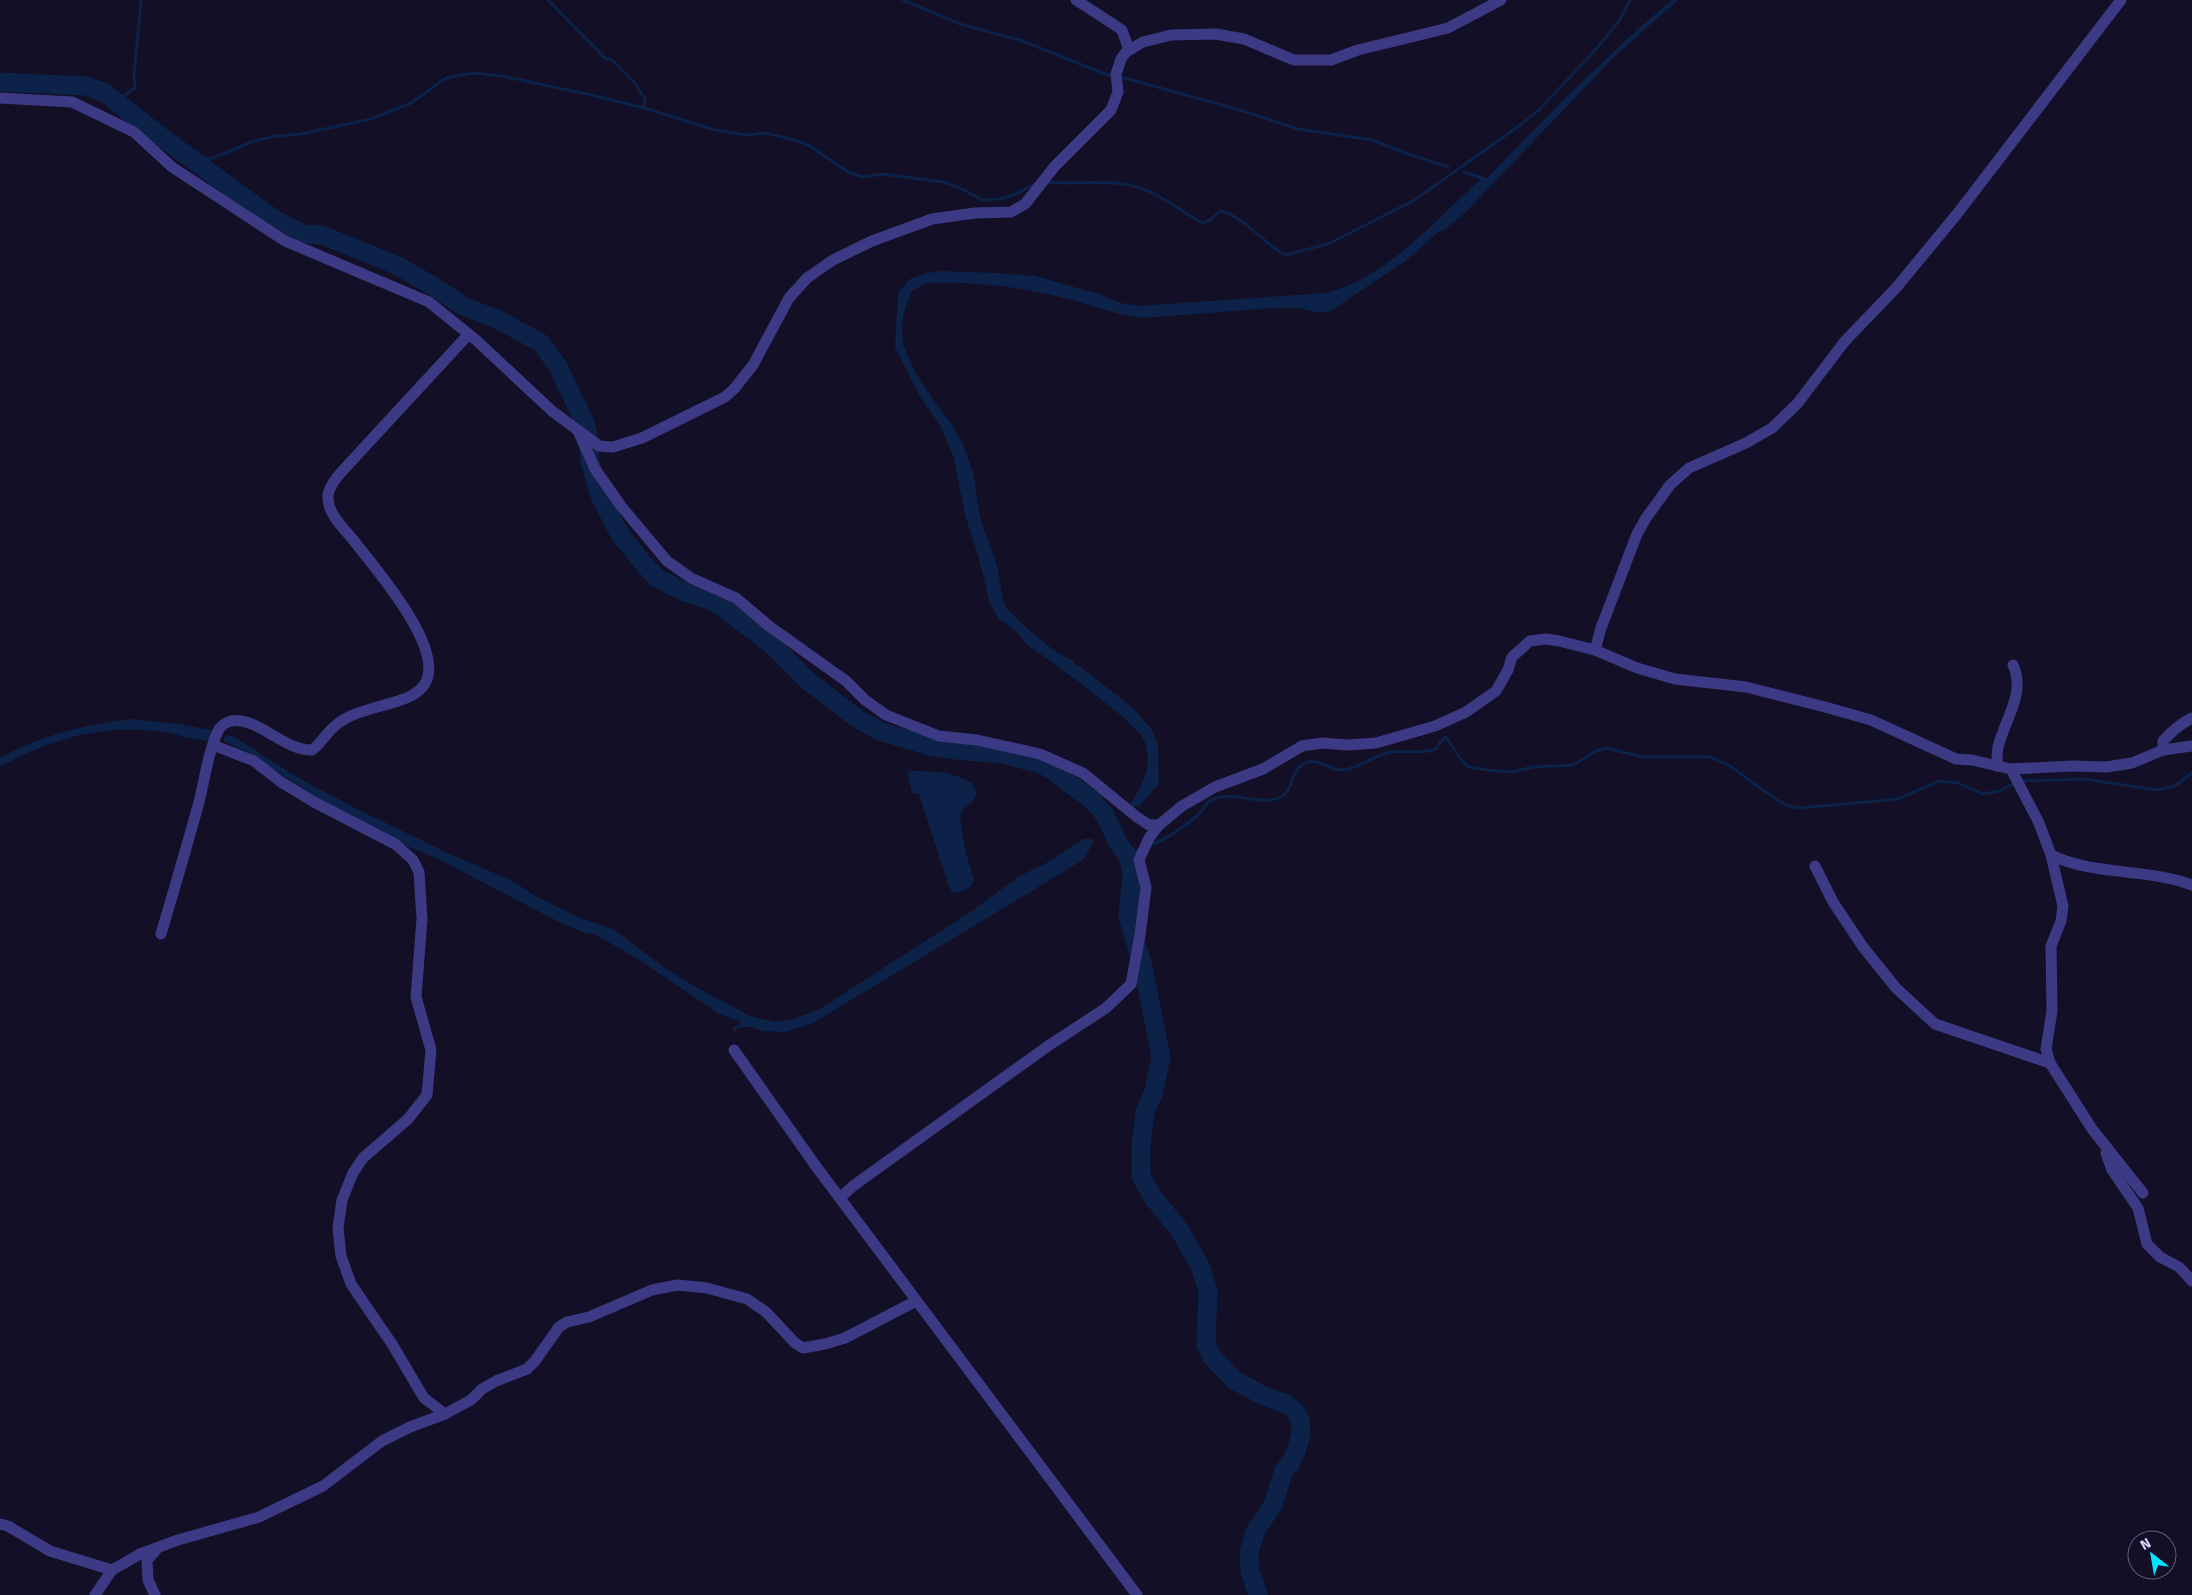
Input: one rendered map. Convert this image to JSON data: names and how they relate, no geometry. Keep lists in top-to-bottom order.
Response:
{
  "north": "top left"
}
